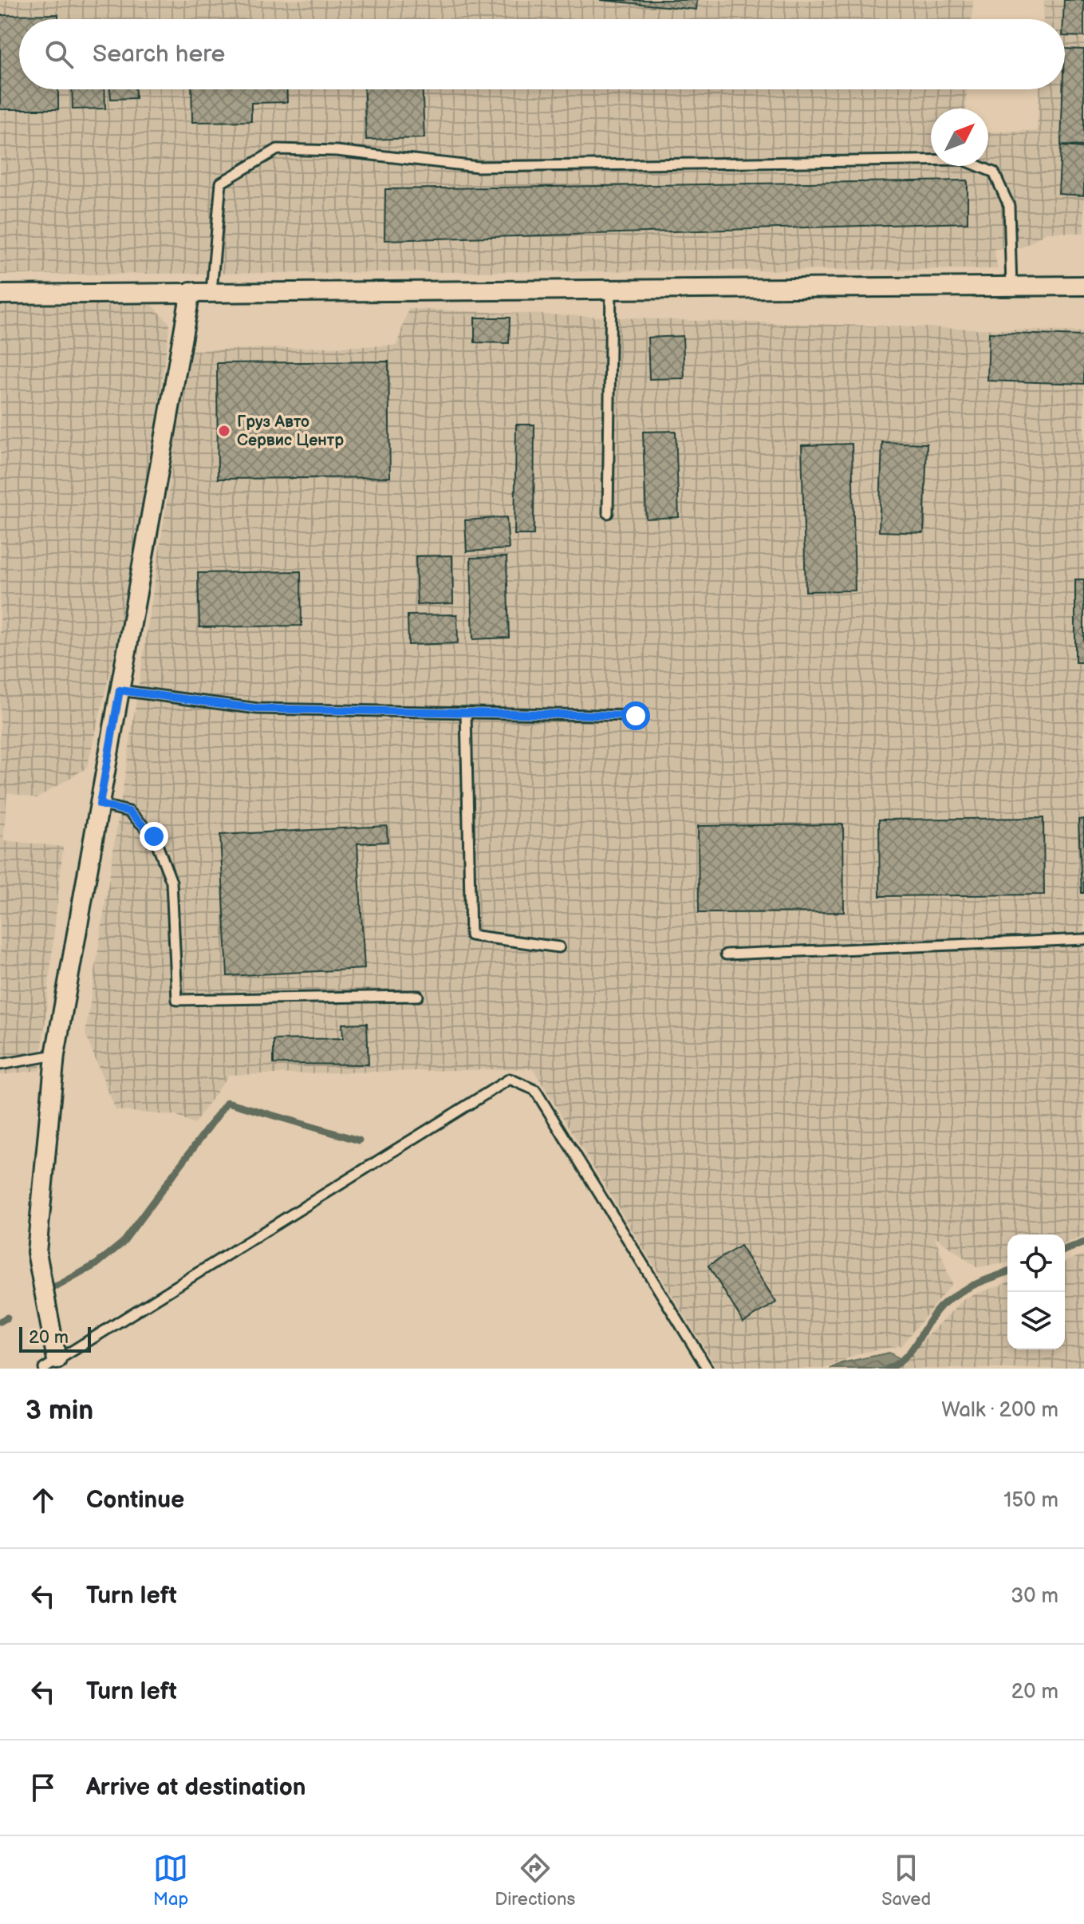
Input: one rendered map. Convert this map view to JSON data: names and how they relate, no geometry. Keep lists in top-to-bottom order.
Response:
{
  "places": ["Груз Авто Сервис Центр"],
  "scale_bar": "20 m",
  "north": "top right",
  "page": {
    "search": "Search here",
    "scale": "20 m",
    "heading": ["3 min", "Walk · 200 m"],
    "list": [
      ["Continue", "150 m"],
      ["Turn left", "30 m"],
      ["Turn left", "20 m"],
      "Arrive at destination"
    ],
    "nav": ["Map", "Directions", "Saved"]
  }
}
